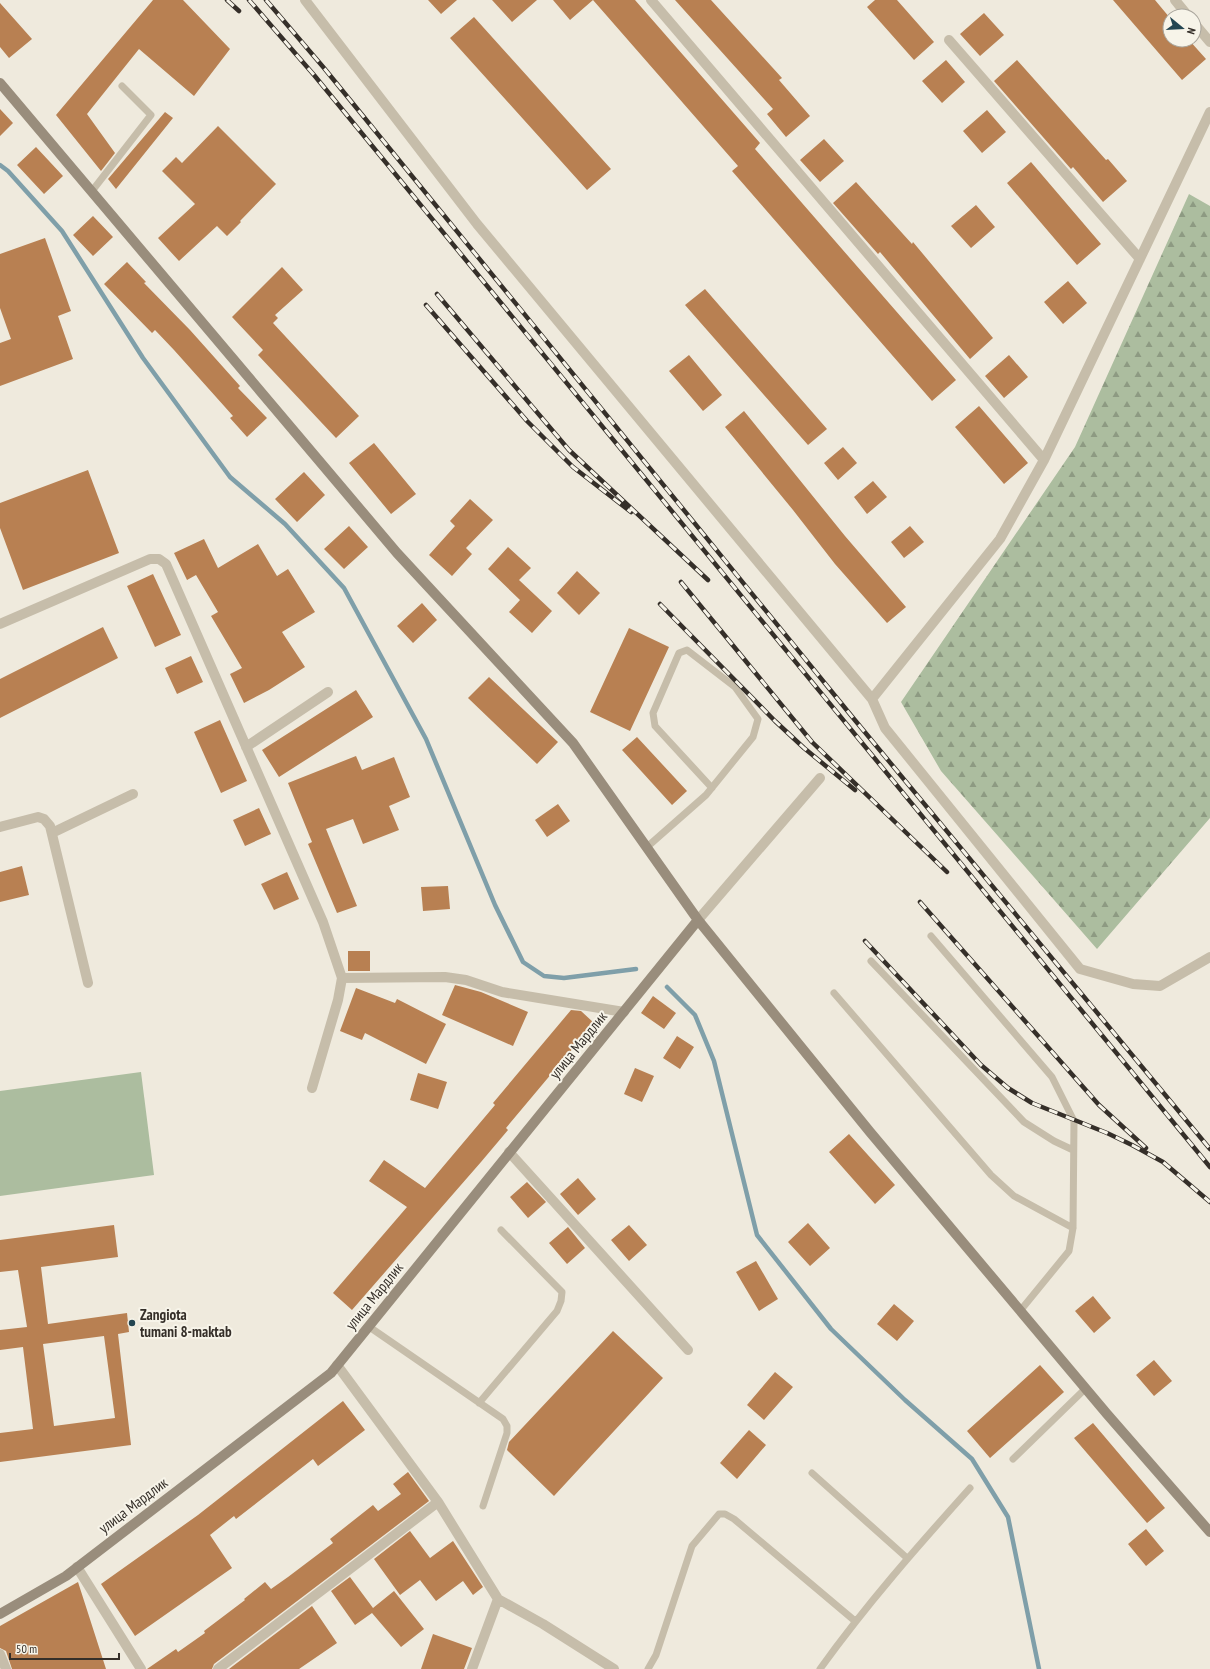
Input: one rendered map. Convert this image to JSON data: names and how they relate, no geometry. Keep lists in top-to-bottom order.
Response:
{
  "streets": {
    "main road": ["улица Мардлик"]
  },
  "places": ["Zangiota tumani 8-maktab"],
  "scale_bar": "50 m",
  "north": "right"
}
